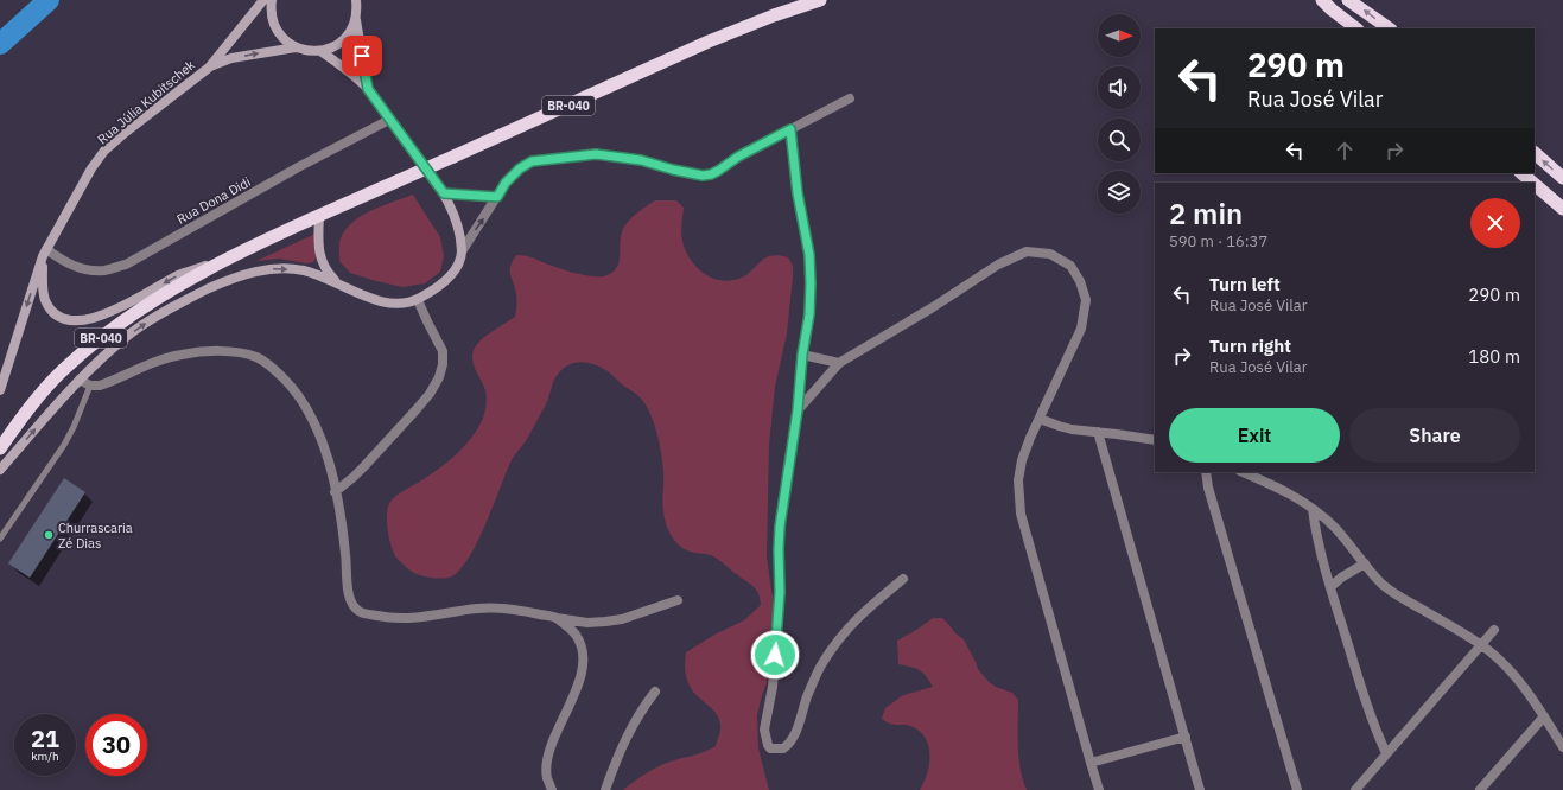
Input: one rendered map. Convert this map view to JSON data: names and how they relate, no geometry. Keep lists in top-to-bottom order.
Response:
{
  "streets": {
    "highway": ["BR-040"],
    "main road": ["Rua Júlia Kubitschek"],
    "street": ["Rua Dona Didi"]
  },
  "crossings": [
    ["Rua Júlia Kubitschek", "BR-040"],
    ["Rua Júlia Kubitschek", "Rua Dona Didi"]
  ],
  "places": ["Churrascaria Zé Dias"],
  "north": "right",
  "page": {
    "turn": ["290 m", "Rua José Vilar"],
    "heading": ["2 min", "590 m · 16:37"],
    "list": [
      {
        "name": "Turn left",
        "note": "Rua José Vilar",
        "value": "290 m"
      },
      {
        "name": "Turn right",
        "note": "Rua José Vilar",
        "value": "180 m"
      }
    ],
    "buttons": ["Exit", "Share"],
    "speed": "21 km/h",
    "limit": "30"
  }
}
